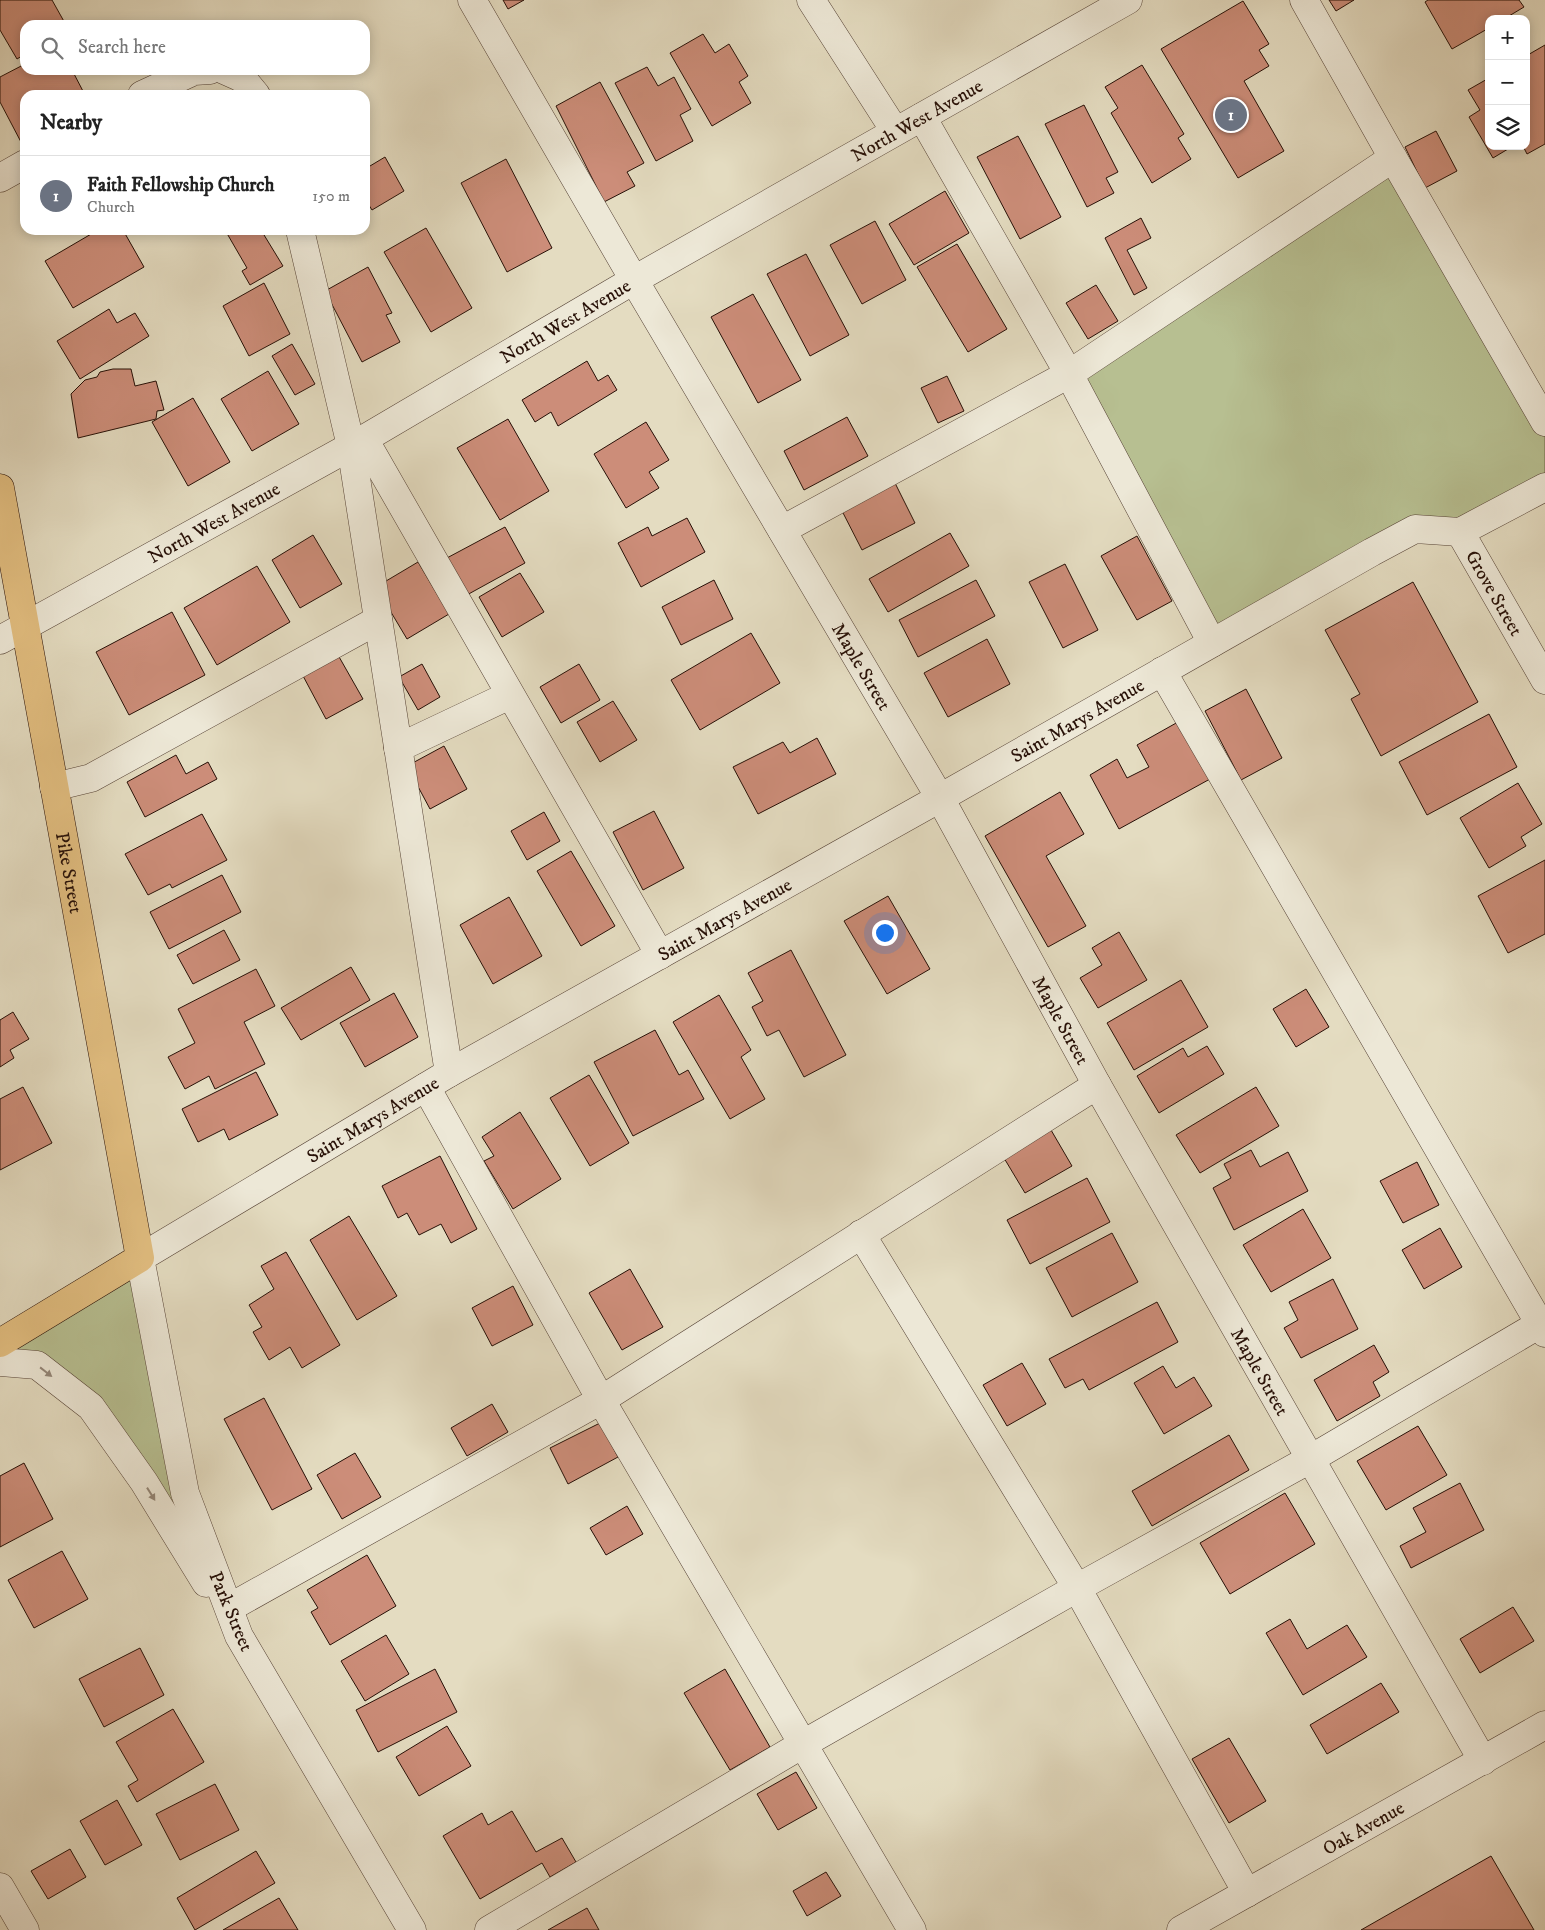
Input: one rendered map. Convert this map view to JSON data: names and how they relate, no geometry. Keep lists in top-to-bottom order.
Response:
{
  "streets": {
    "main road": ["Saint Marys Avenue", "Pike Street"],
    "street": [
      "North West Avenue",
      "Grove Street",
      "Maple Street",
      "Park Street",
      "Oak Avenue"
    ]
  },
  "crossings": [
    ["North West Avenue", "Maple Street"],
    ["North West Avenue", "Pike Street"],
    ["Grove Street", "Saint Marys Avenue"],
    ["Maple Street", "Saint Marys Avenue"],
    ["Maple Street", "Oak Avenue"],
    ["Saint Marys Avenue", "Pike Street"],
    ["Saint Marys Avenue", "Park Street"],
    ["Pike Street", "Park Street"]
  ],
  "page": {
    "map_buttons": ["+", "−"],
    "search": "Search here",
    "heading": "Nearby",
    "pins": "1",
    "list": [
      {
        "mark": "1",
        "name": "Faith Fellowship Church",
        "note": "Church",
        "value": "150 m"
      }
    ]
  }
}
